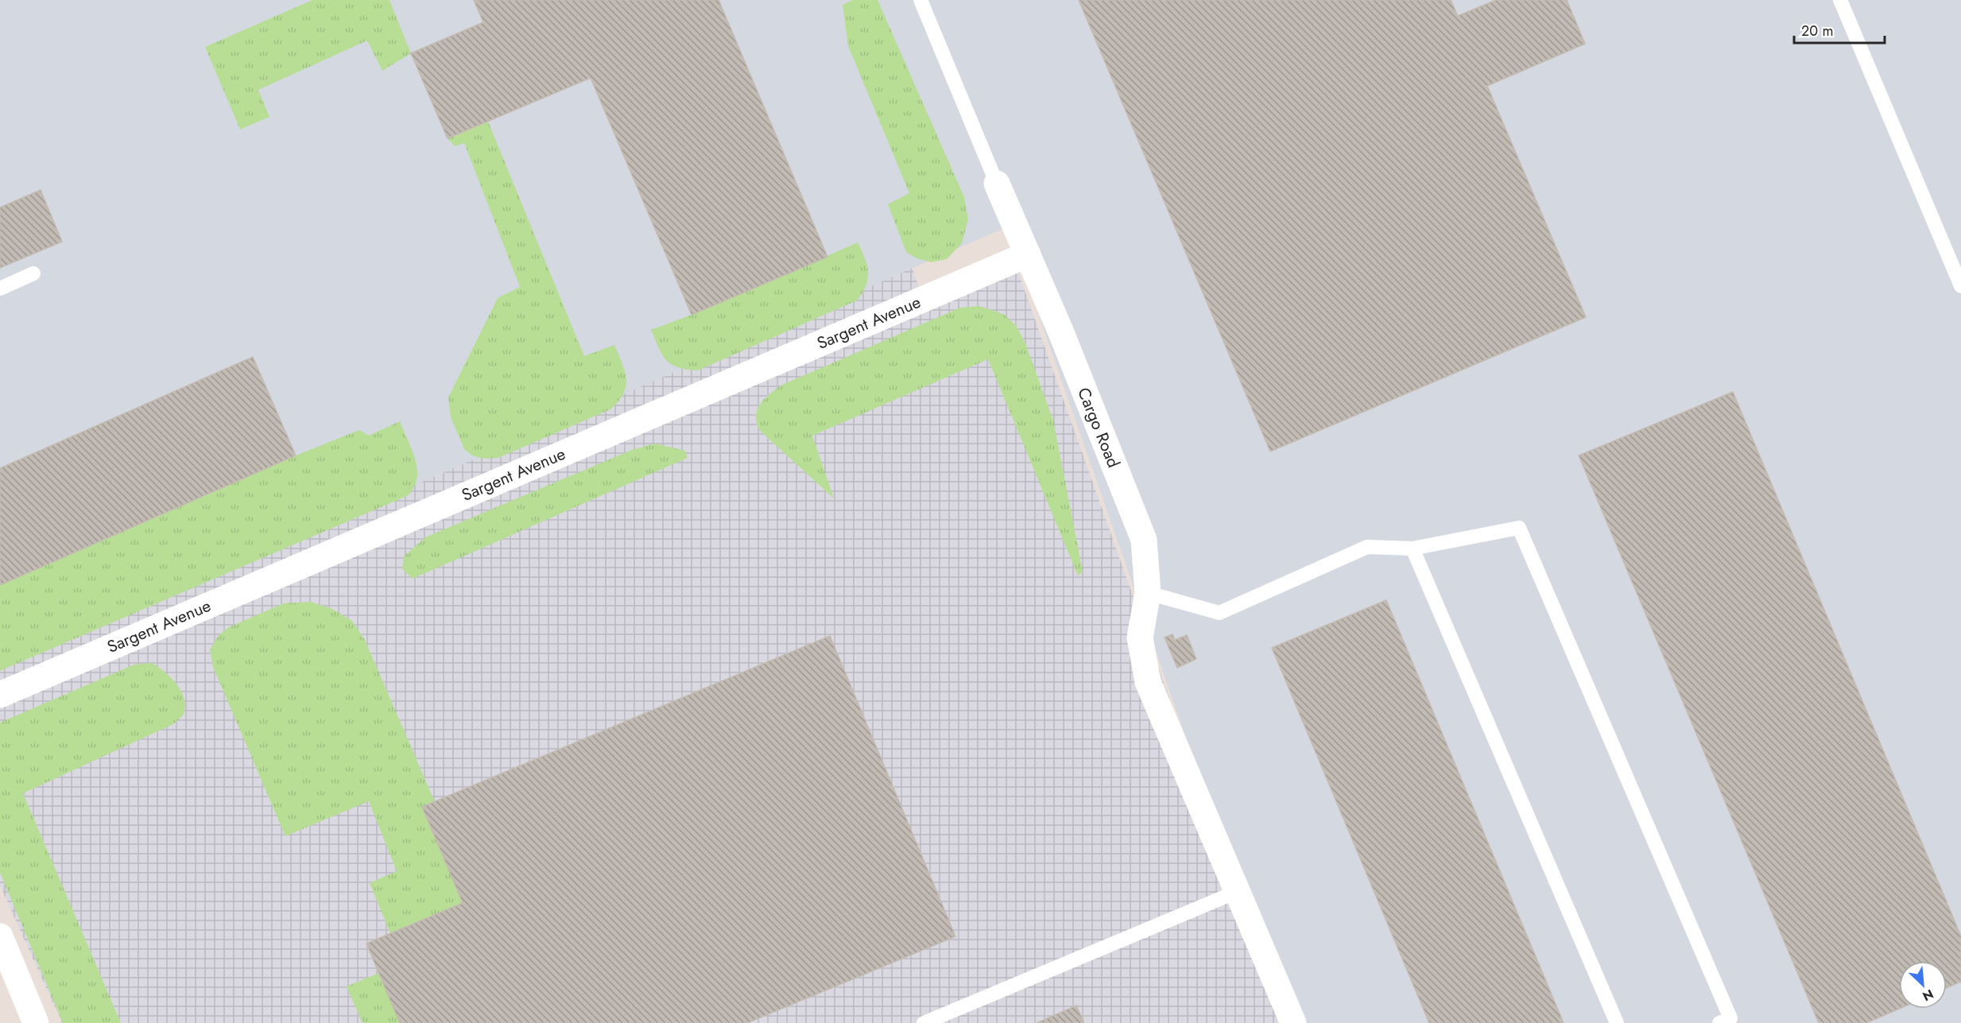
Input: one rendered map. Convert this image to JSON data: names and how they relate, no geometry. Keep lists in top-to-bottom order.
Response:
{
  "streets": {
    "street": ["Sargent Avenue", "Cargo Road"]
  },
  "crossings": [
    ["Sargent Avenue", "Cargo Road"]
  ],
  "scale_bar": "20 m",
  "north": "bottom right"
}
